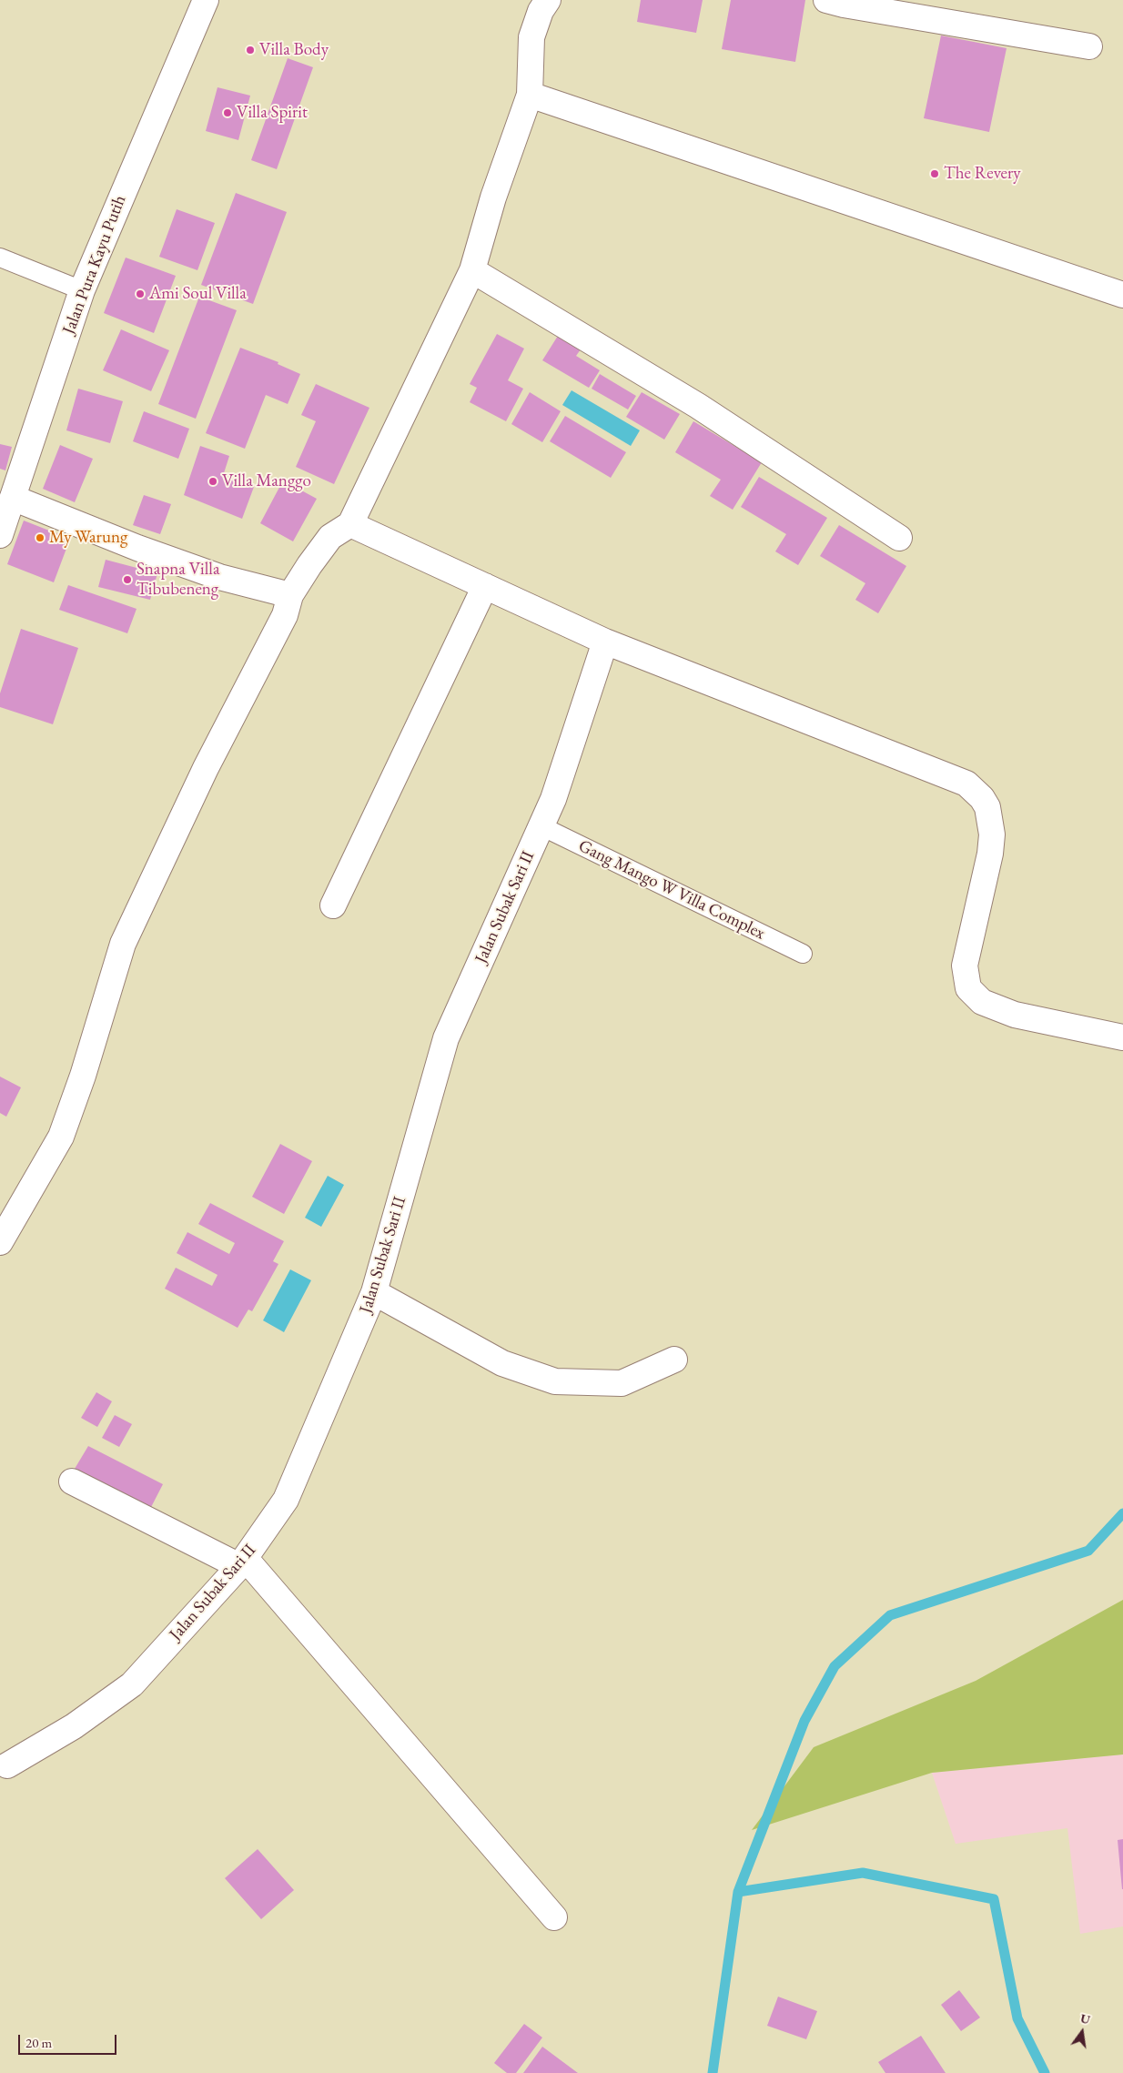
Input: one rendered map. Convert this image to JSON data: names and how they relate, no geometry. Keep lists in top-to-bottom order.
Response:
{
  "streets": {
    "street": ["Jalan Pura Kayu Putih", "Jalan Subak Sari II"],
    "lane": ["Gang Mango W Villa Complex"]
  },
  "crossings": [
    ["Gang Mango W Villa Complex", "Jalan Subak Sari II"]
  ],
  "places": [
    "Villa Body",
    "Villa Spirit",
    "The Revery",
    "Ami Soul Villa",
    "Villa Manggo",
    "My Warung",
    "Snapna Villa Tibubeneng"
  ],
  "scale_bar": "20 m",
  "north": "top"
}
